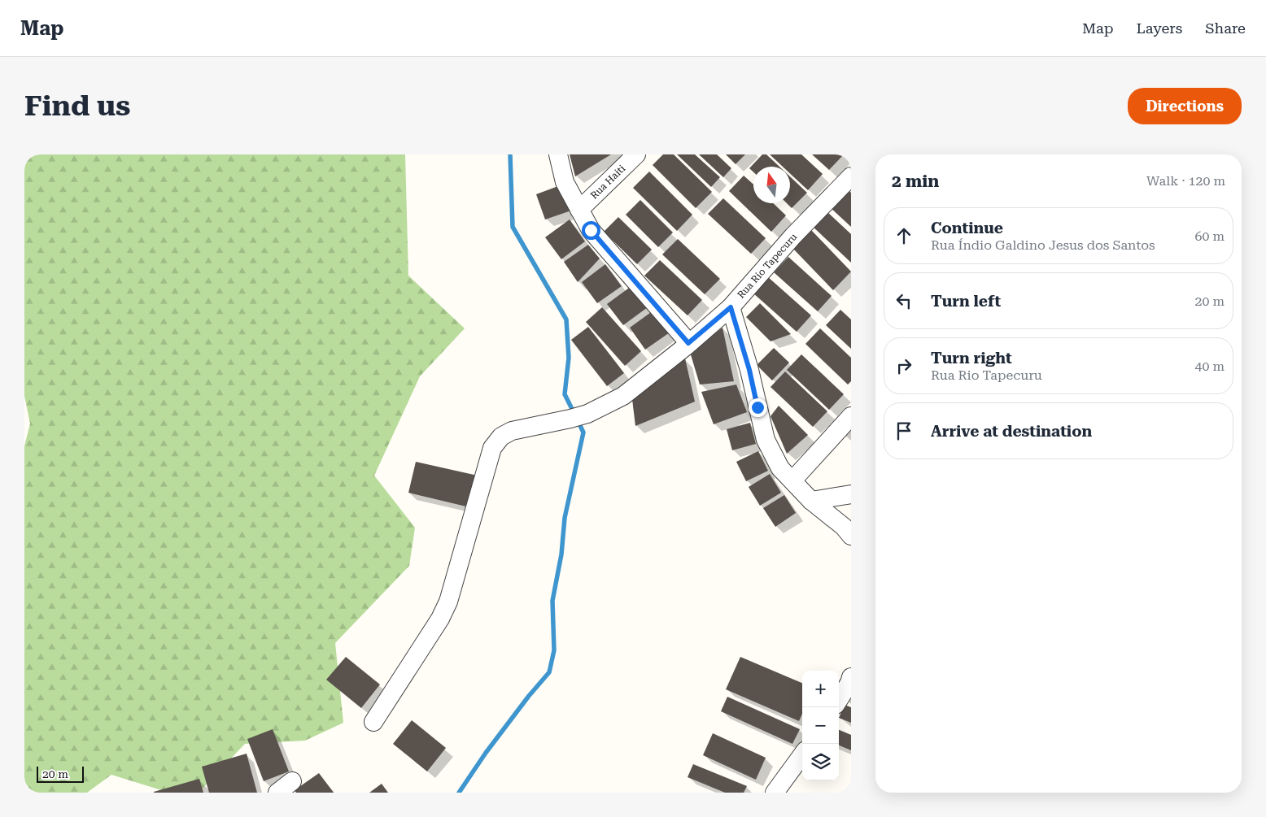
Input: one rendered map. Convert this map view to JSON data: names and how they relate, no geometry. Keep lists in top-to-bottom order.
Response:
{
  "streets": {
    "street": ["Rua Haiti", "Rua Rio Tapecuru"]
  },
  "scale_bar": "20 m",
  "north": "top",
  "page": {
    "header": "Map",
    "nav": ["Map", "Layers", "Share"],
    "buttons": "Directions",
    "title": "Find us",
    "heading": ["2 min", "Walk · 120 m"],
    "list": [
      ["Continue", "Rua Índio Galdino Jesus dos Santos", "60 m"],
      ["Turn left", "20 m"],
      ["Turn right", "Rua Rio Tapecuru", "40 m"],
      "Arrive at destination"
    ],
    "map_buttons": ["+", "−"],
    "scale": "20 m"
  }
}
